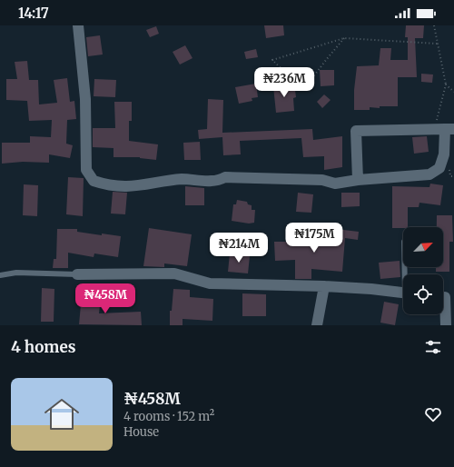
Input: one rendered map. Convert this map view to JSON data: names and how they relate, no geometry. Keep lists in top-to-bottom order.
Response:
{
  "north": "top right",
  "page": {
    "status": "14:17",
    "price": [
      "₦236M",
      "₦175M",
      "₦214M",
      "₦458M"
    ],
    "heading": "4 homes",
    "list": [
      {
        "name": "₦458M",
        "note": "4 rooms · 152 m² · House"
      }
    ]
  }
}
